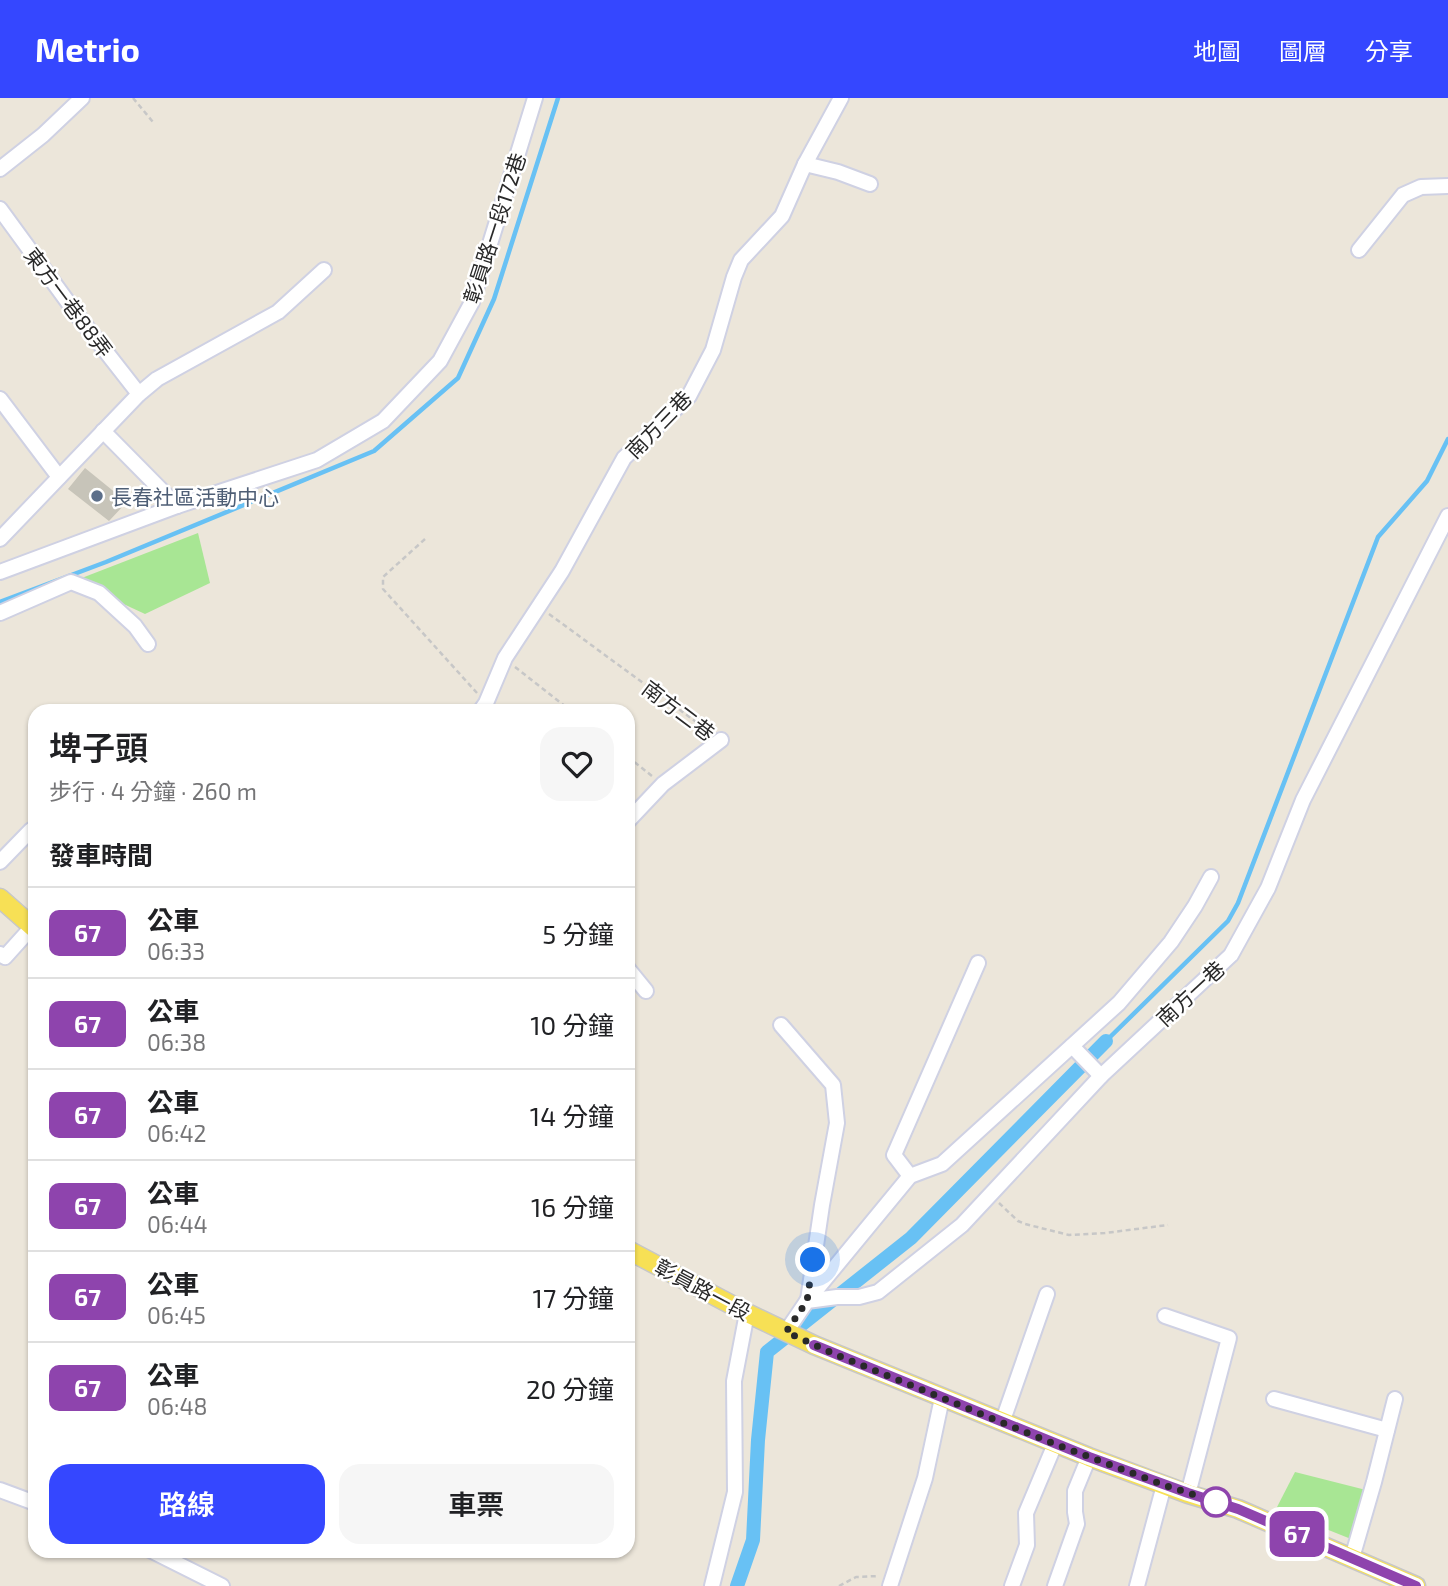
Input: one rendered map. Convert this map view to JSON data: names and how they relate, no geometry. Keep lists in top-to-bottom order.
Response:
{
  "streets": {
    "main road": ["彰員路一段"],
    "street": [
      "彰員路一段172巷",
      "東方一巷88弄",
      "南方三巷",
      "南方二巷",
      "南方一巷"
    ]
  },
  "crossings": [
    ["南方三巷", "南方二巷"],
    ["南方一巷", "彰員路一段"]
  ],
  "places": ["長春社區活動中心"],
  "lines": ["bus line 67"],
  "page": {
    "header": "Metrio",
    "nav": ["地圖", "圖層", "分享"],
    "on_map": "67",
    "heading": [
      ["埤子頭", "步行 · 4 分鐘 · 260 m"],
      "發車時間"
    ],
    "list": [
      {
        "mark": "67",
        "name": "公車",
        "note": "06:33",
        "value": "5 分鐘"
      },
      {
        "mark": "67",
        "name": "公車",
        "note": "06:38",
        "value": "10 分鐘"
      },
      {
        "mark": "67",
        "name": "公車",
        "note": "06:42",
        "value": "14 分鐘"
      },
      {
        "mark": "67",
        "name": "公車",
        "note": "06:44",
        "value": "16 分鐘"
      },
      {
        "mark": "67",
        "name": "公車",
        "note": "06:45",
        "value": "17 分鐘"
      },
      {
        "mark": "67",
        "name": "公車",
        "note": "06:48",
        "value": "20 分鐘"
      }
    ],
    "buttons": ["路線", "車票"]
  }
}
